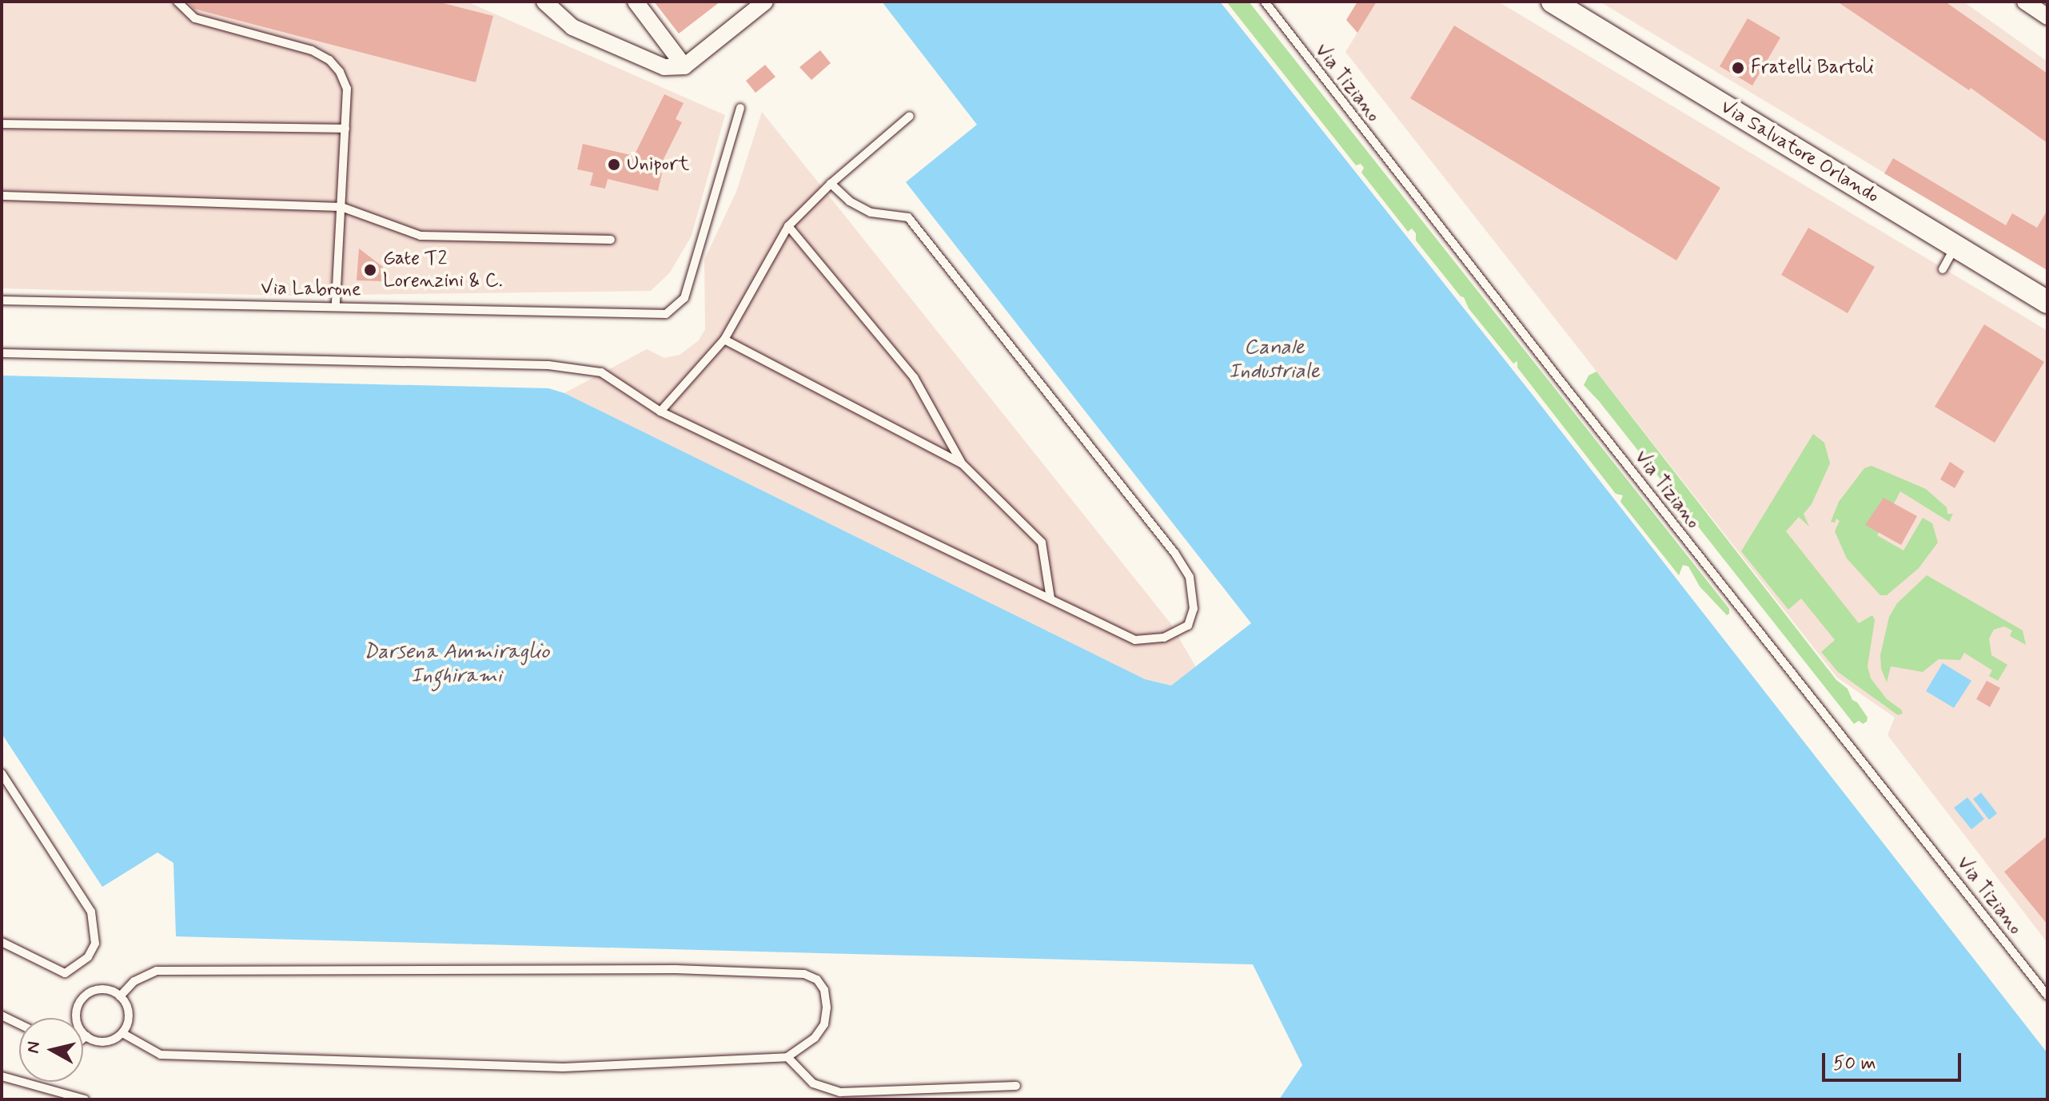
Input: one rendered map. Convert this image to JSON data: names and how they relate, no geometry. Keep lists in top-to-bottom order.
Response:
{
  "streets": {
    "main road": ["Via Salvatore Orlando"],
    "lane": ["Via Tiziano", "Via Labrone"]
  },
  "water": ["Canale Industriale", "Darsena Ammiraglio Inghirami"],
  "places": ["Fratelli Bartoli", "Uniport", "Gate T2 Lorenzini & C."],
  "scale_bar": "50 m",
  "north": "left"
}
